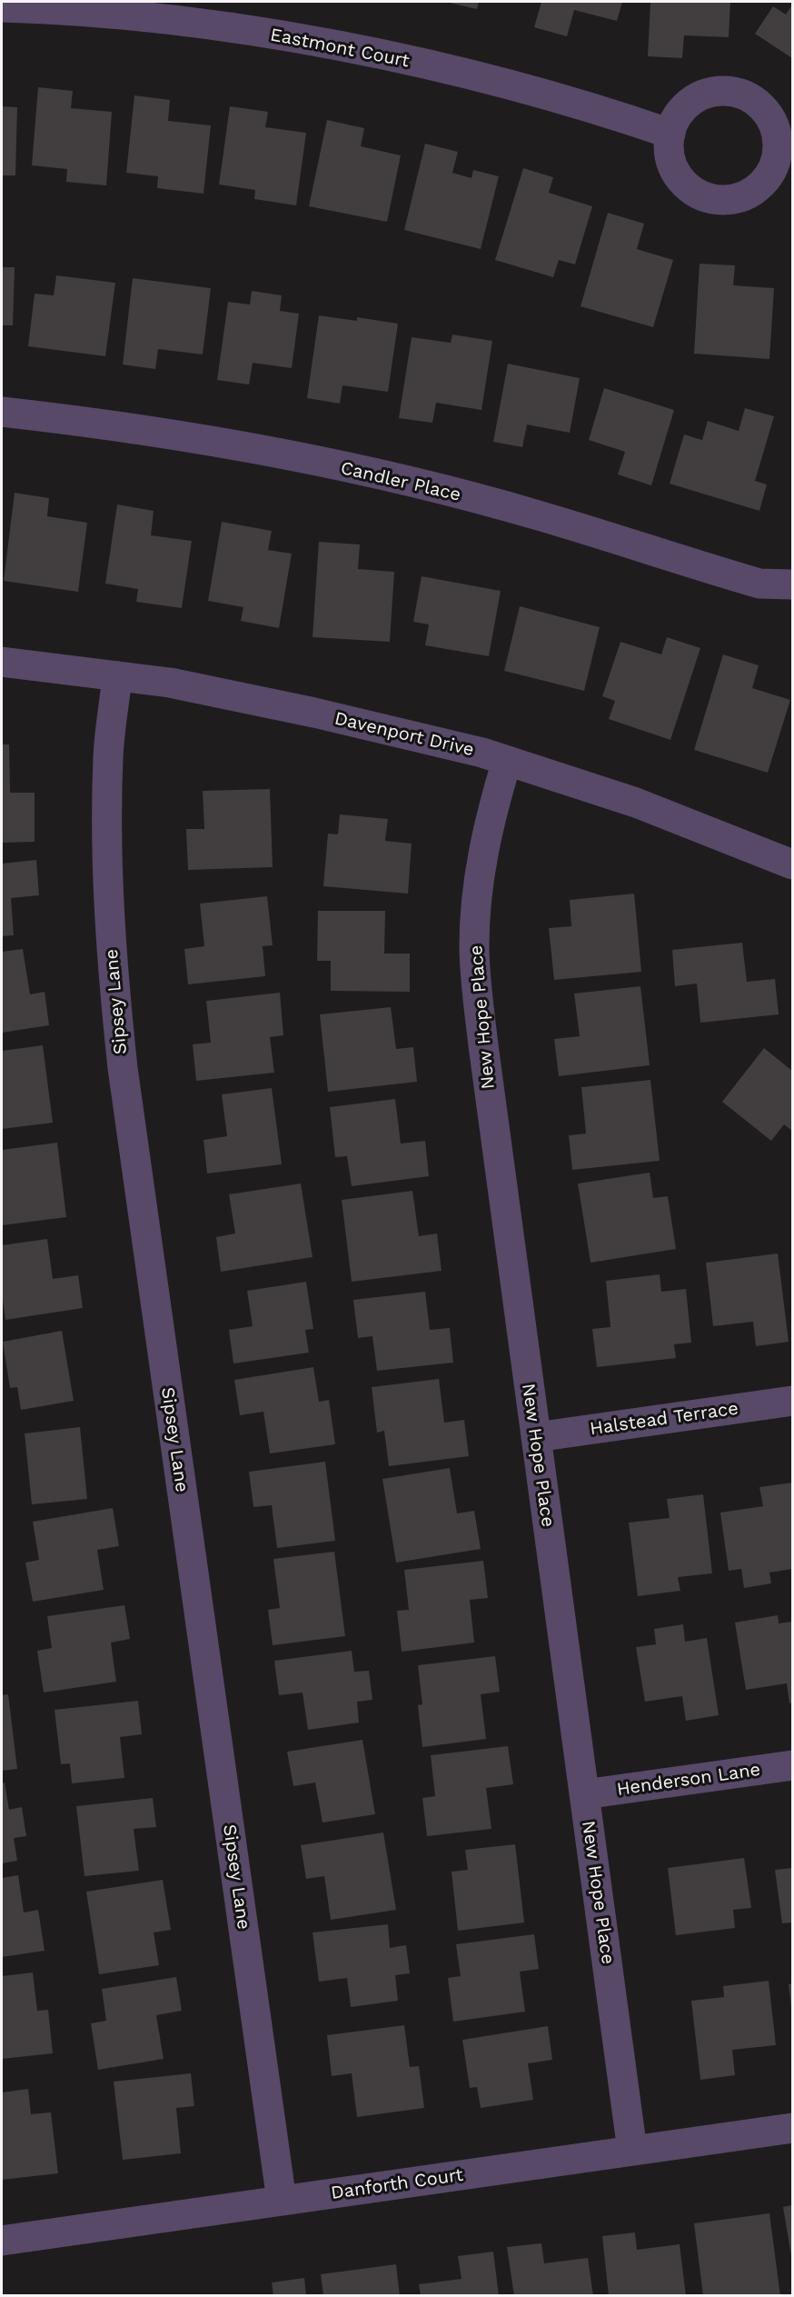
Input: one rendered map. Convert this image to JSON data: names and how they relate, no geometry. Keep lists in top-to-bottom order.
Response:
{
  "streets": {
    "street": [
      "Eastmont Court",
      "Candler Place",
      "Davenport Drive",
      "Sipsey Lane",
      "New Hope Place",
      "Halstead Terrace",
      "Henderson Lane",
      "Danforth Court"
    ]
  },
  "crossings": [
    ["Davenport Drive", "Sipsey Lane"],
    ["Davenport Drive", "New Hope Place"],
    ["Sipsey Lane", "Danforth Court"],
    ["New Hope Place", "Halstead Terrace"],
    ["New Hope Place", "Henderson Lane"],
    ["New Hope Place", "Danforth Court"]
  ]
}
